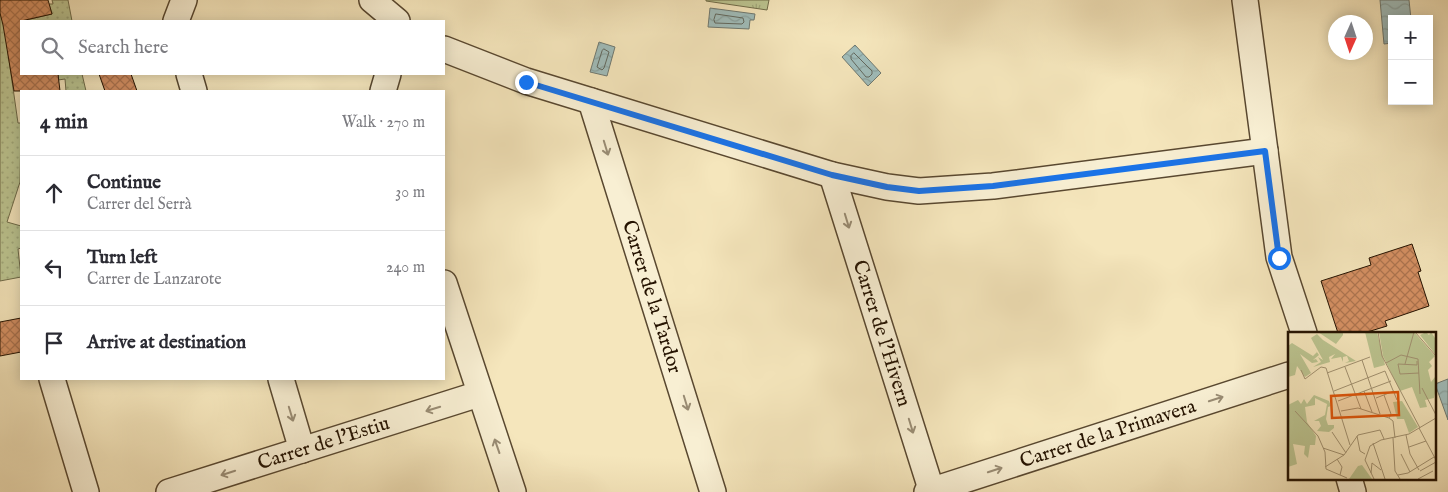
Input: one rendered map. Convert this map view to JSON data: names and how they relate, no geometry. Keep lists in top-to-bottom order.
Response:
{
  "streets": {
    "street": [
      "Carrer de la Tardor",
      "Carrer de l'Hivern",
      "Carrer de la Primavera",
      "Carrer de l'Estiu"
    ]
  },
  "crossings": [
    ["Carrer de l'Hivern", "Carrer de la Primavera"]
  ],
  "one_way": ["Carrer de l'Hivern", "Carrer de la Primavera", "Carrer de l'Estiu"],
  "north": "bottom",
  "page": {
    "map_buttons": ["+", "−"],
    "search": "Search here",
    "heading": ["4 min", "Walk · 270 m"],
    "list": [
      ["Continue", "Carrer del Serrà", "30 m"],
      ["Turn left", "Carrer de Lanzarote", "240 m"],
      "Arrive at destination"
    ]
  }
}
